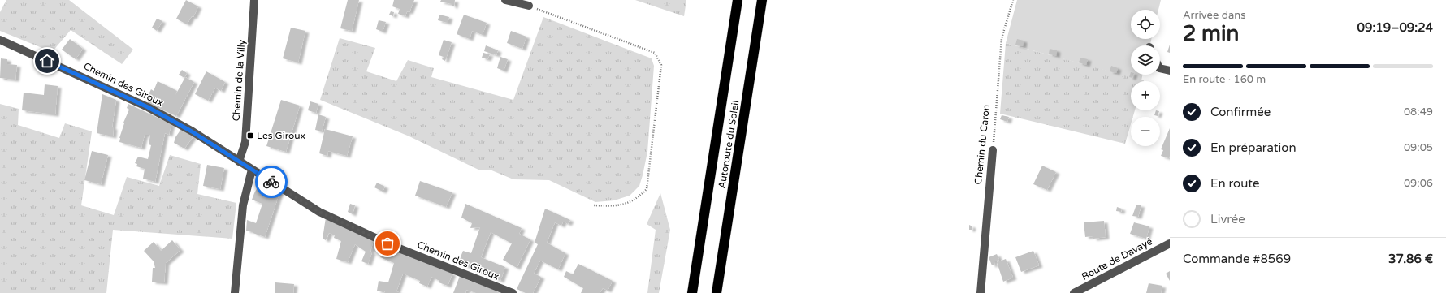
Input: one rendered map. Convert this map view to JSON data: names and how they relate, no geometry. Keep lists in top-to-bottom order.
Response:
{
  "streets": {
    "highway": ["Autoroute du Soleil"],
    "street": [
      "Chemin de la Villy",
      "Chemin des Giroux",
      "Chemin du Caron",
      "Route de Davayé"
    ]
  },
  "crossings": [
    ["Chemin de la Villy", "Chemin des Giroux"]
  ],
  "places": {
    "transit": ["Les Giroux"]
  },
  "page": {
    "heading": ["2 min", "Arrivée dans", "09:19–09:24"],
    "panel": ["Commande #8569", "37.86 €"],
    "map_buttons": ["+", "−"],
    "bar": "En route · 160 m",
    "list": [
      ["Confirmée", "08:49"],
      ["En préparation", "09:05"],
      ["En route", "09:06"],
      "Livrée"
    ]
  }
}
